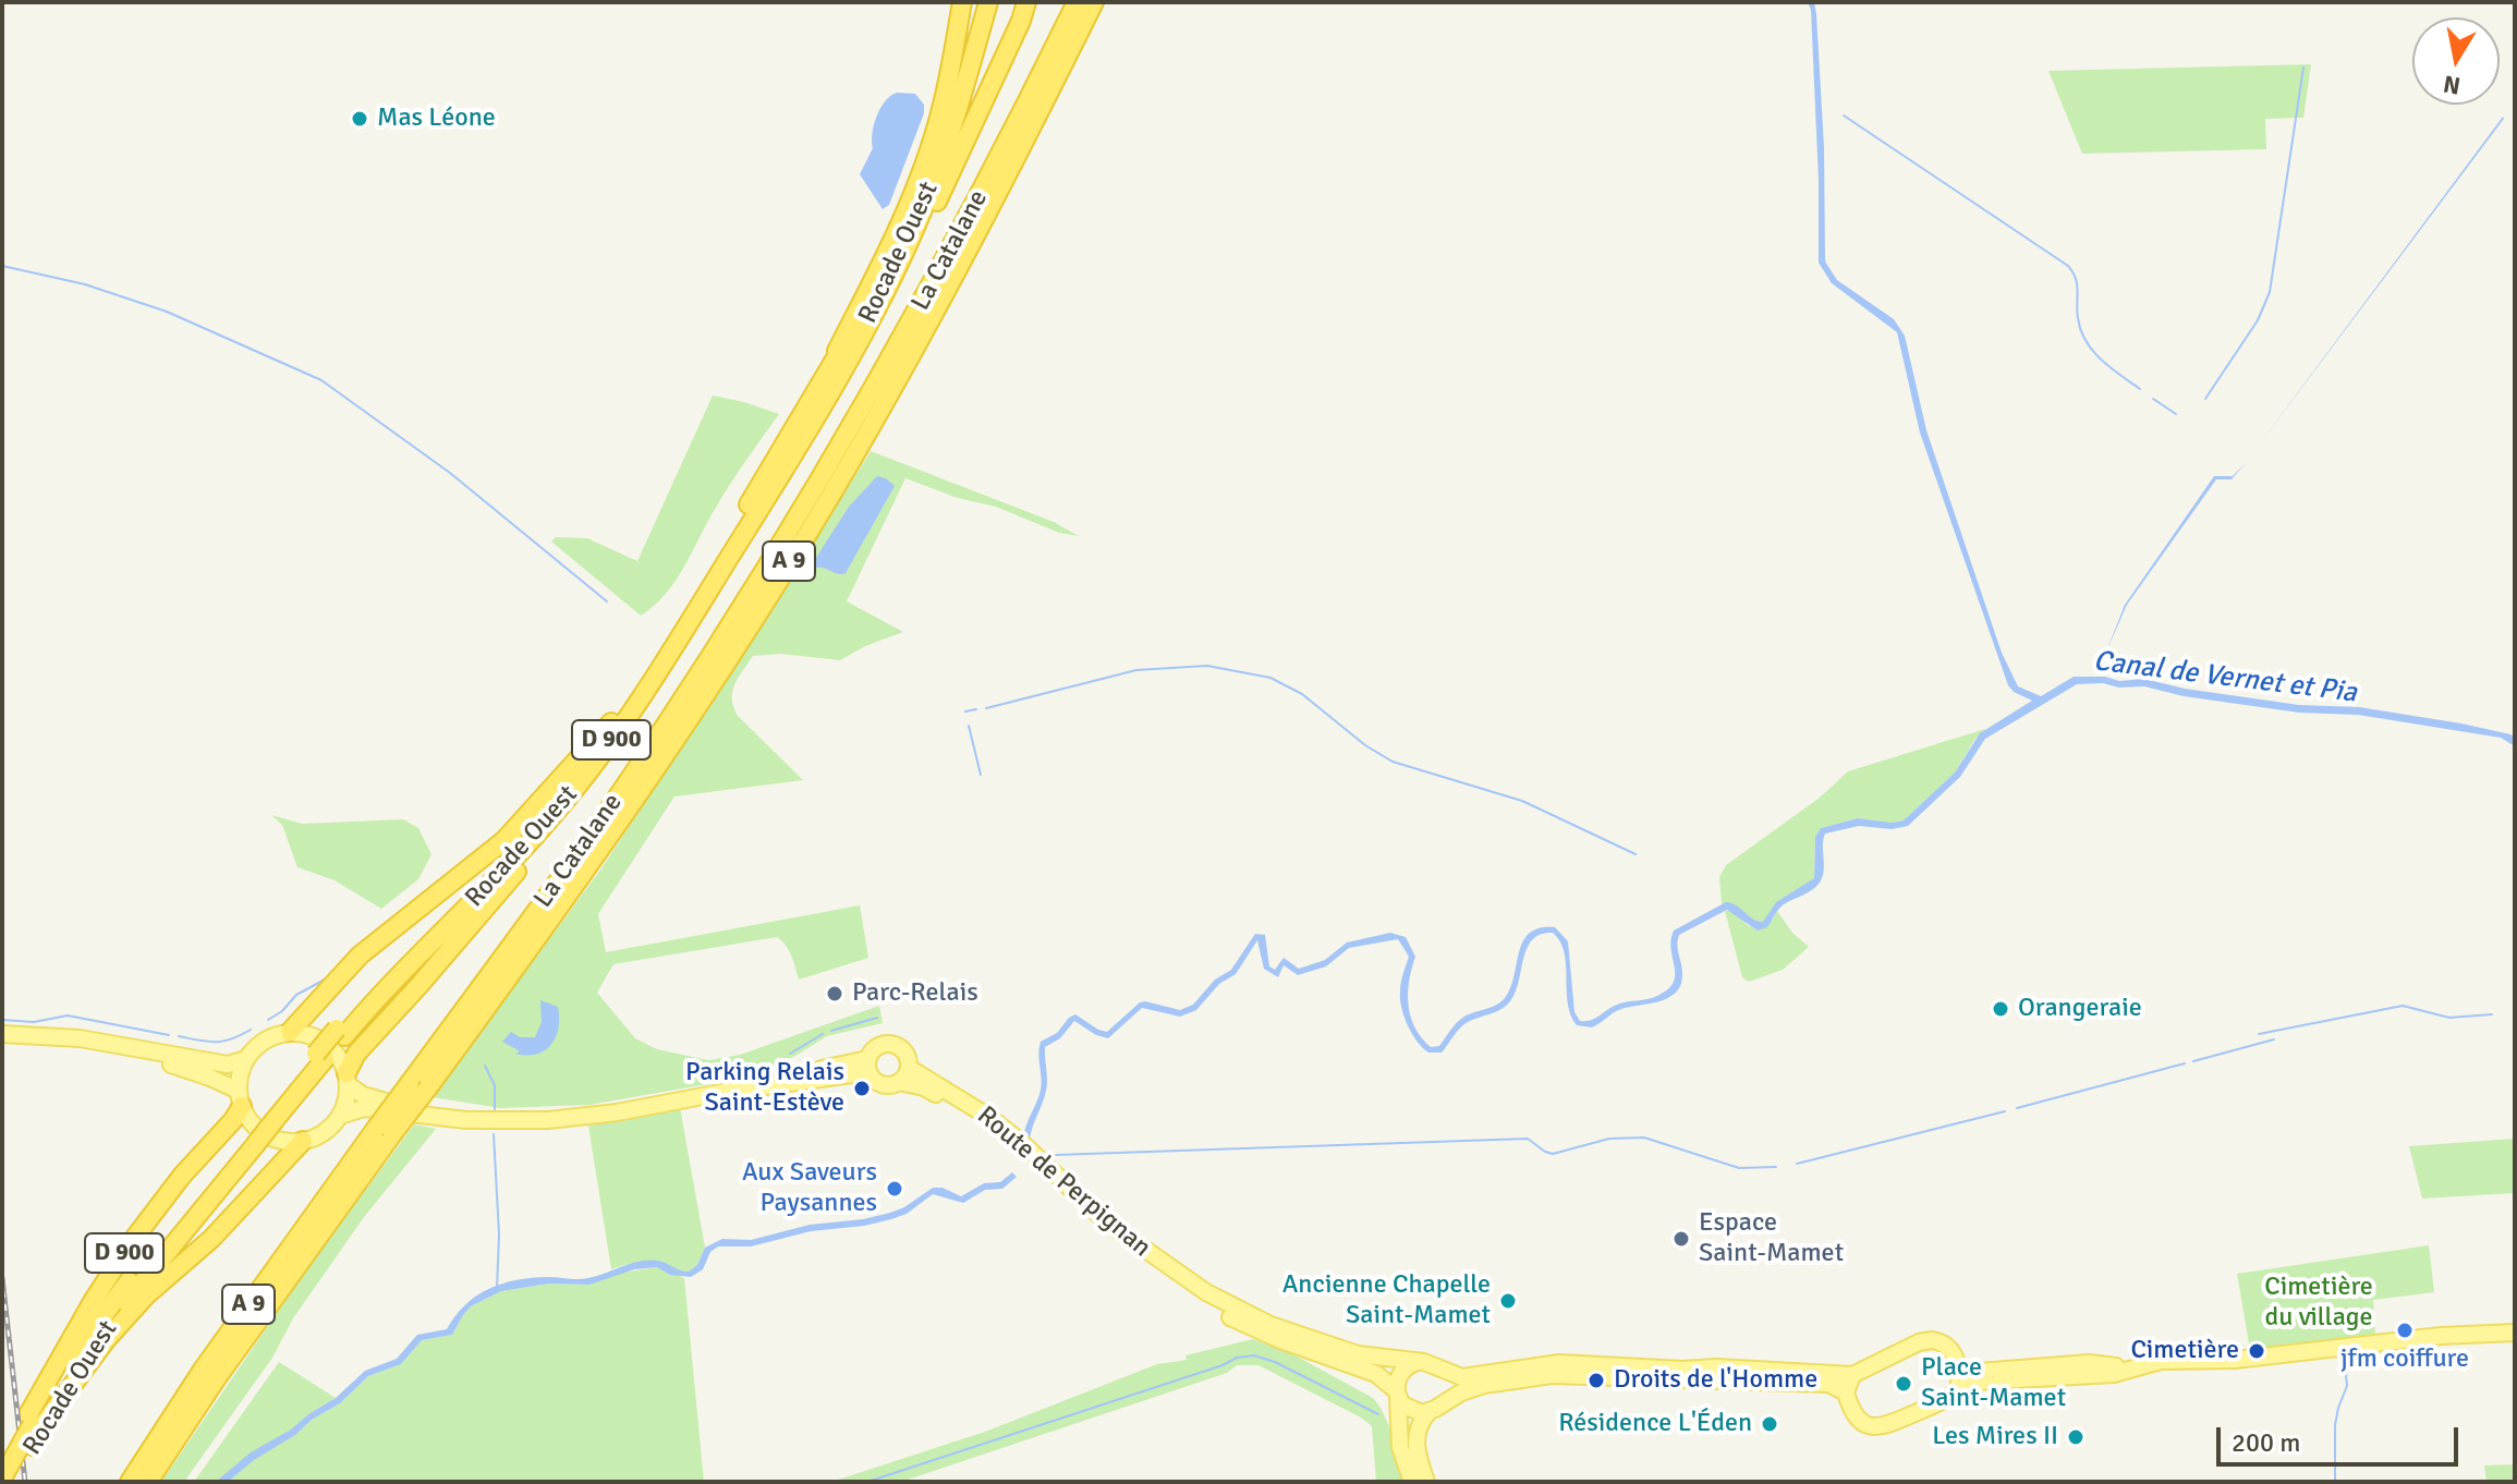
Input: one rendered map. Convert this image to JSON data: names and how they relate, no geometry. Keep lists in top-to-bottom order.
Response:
{
  "streets": {
    "highway": [
      "La Catalane",
      "Rocade Ouest",
      "A 9",
      "D 900"
    ],
    "main road": ["Route de Perpignan"]
  },
  "crossings": [
    ["Rocade Ouest", "D 900"]
  ],
  "water": ["Canal de Vernet et Pia"],
  "parks": ["Cimetière du village"],
  "places": [
    "Mas Léone",
    "Parc-Relais",
    "Orangeraie",
    "Parking Relais Saint-Estève",
    "Aux Saveurs Paysannes",
    "Espace Saint-Mamet",
    "Ancienne Chapelle Saint-Mamet",
    "jfm coiffure",
    "Cimetière",
    "Droits de l'Homme",
    "Place Saint-Mamet",
    "Résidence L'Éden",
    "Les Mires II"
  ],
  "scale_bar": "200 m",
  "north": "bottom"
}
